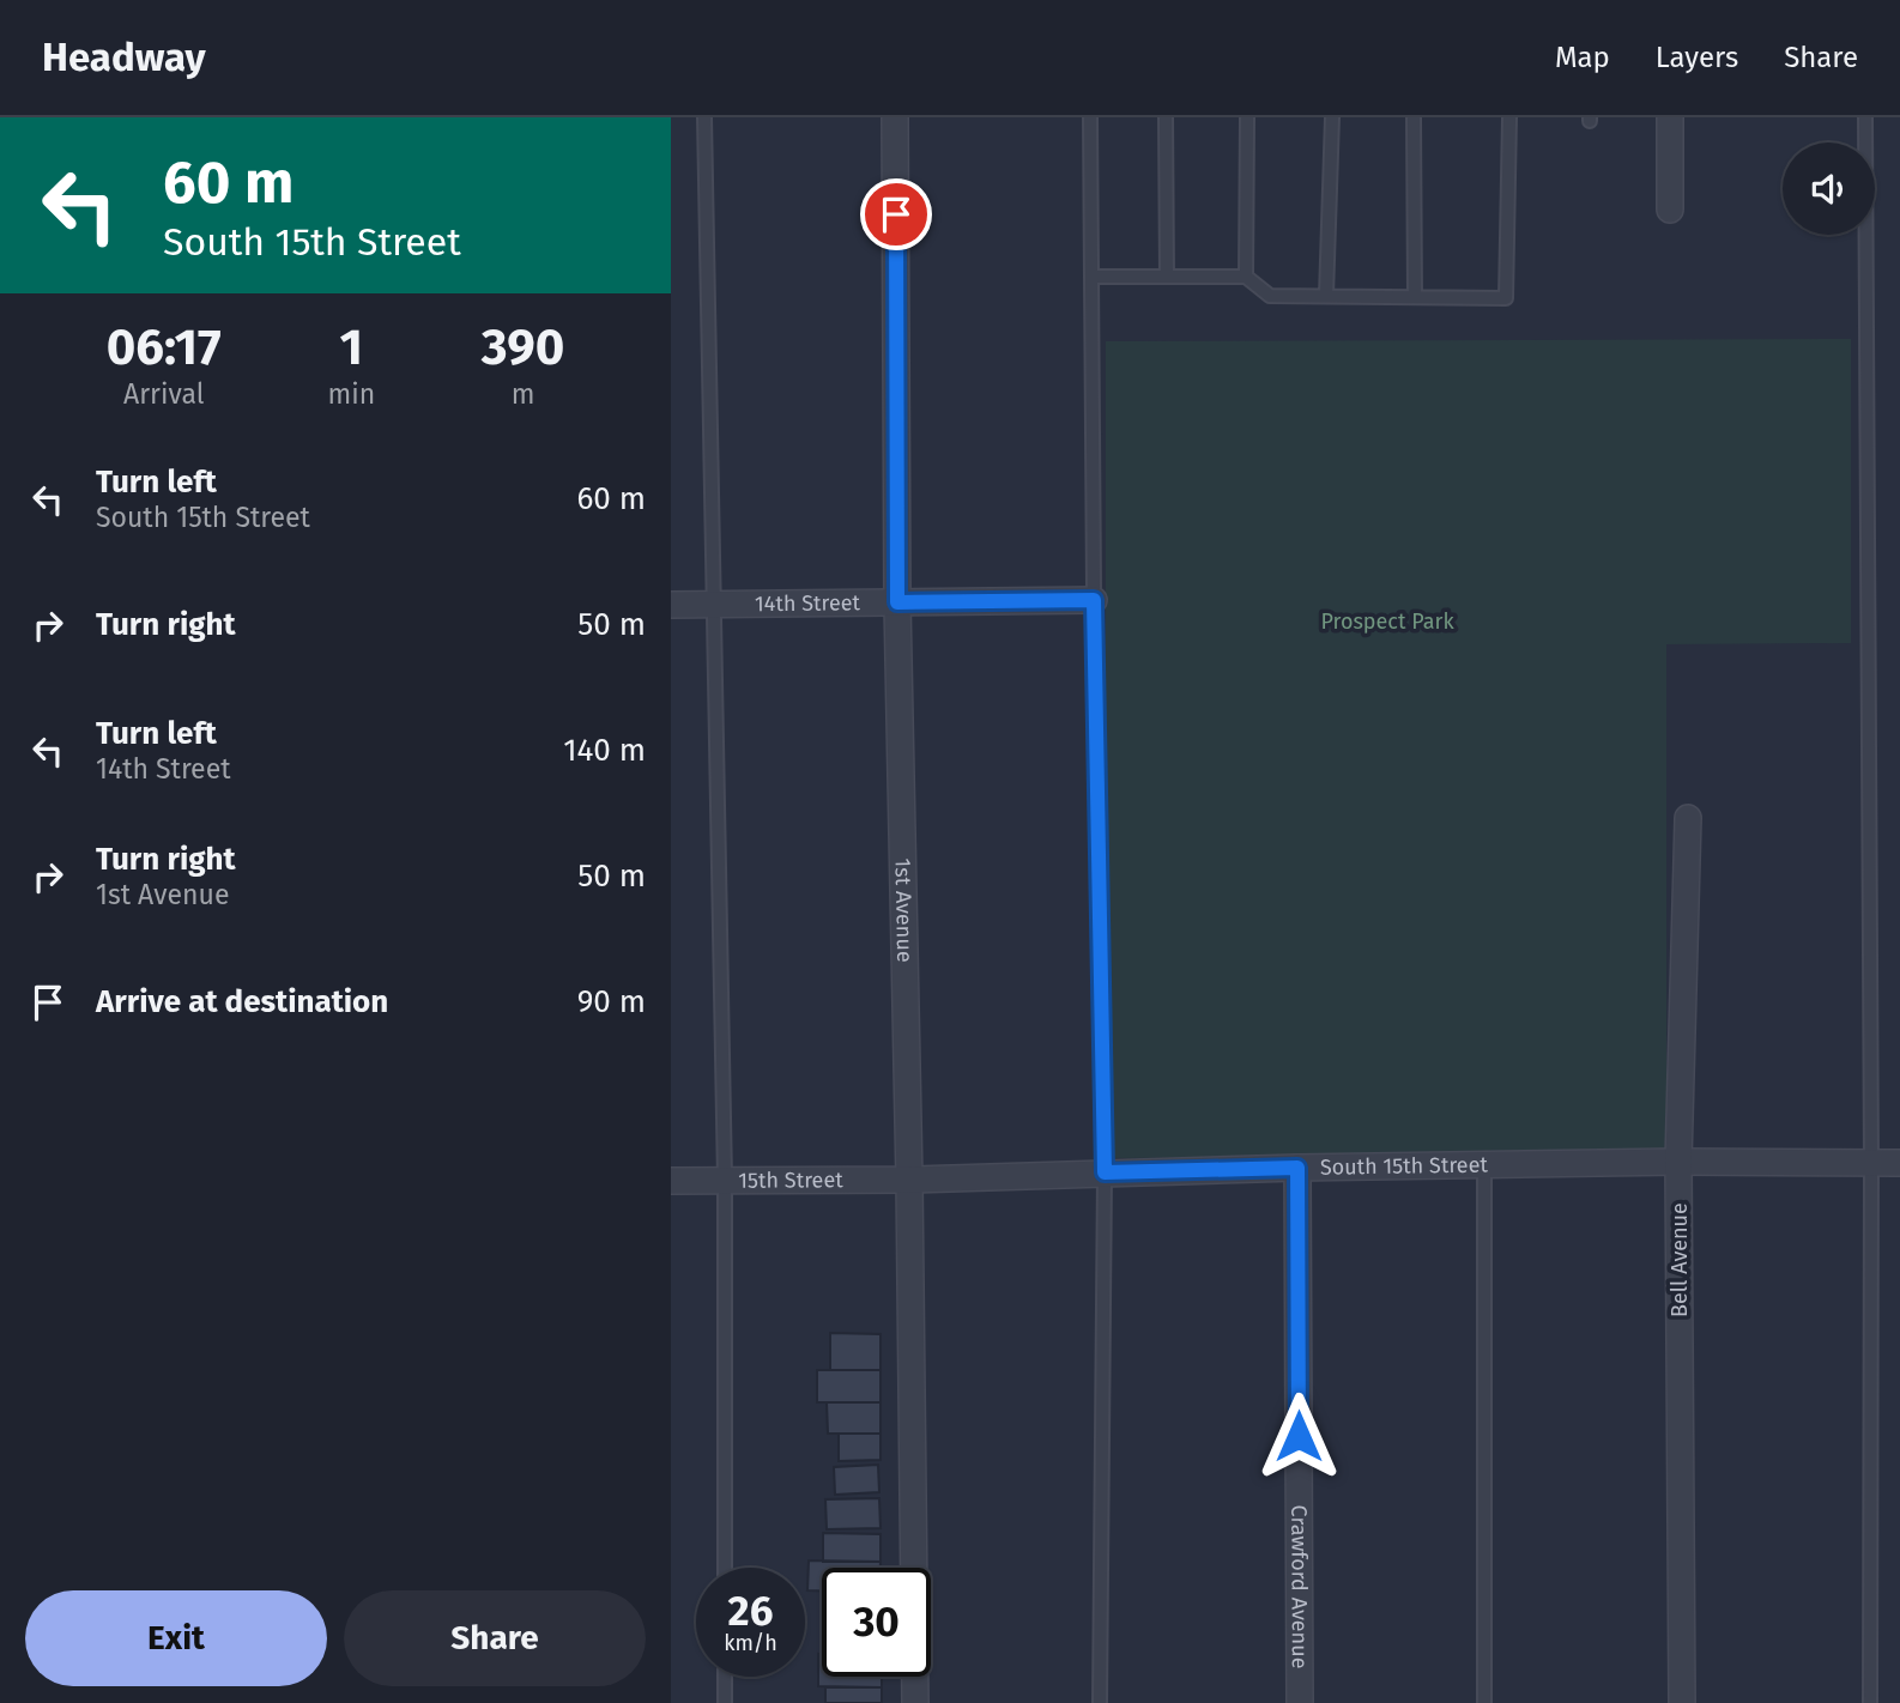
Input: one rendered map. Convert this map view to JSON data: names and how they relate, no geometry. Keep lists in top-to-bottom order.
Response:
{
  "streets": {
    "street": [
      "14th Street",
      "1st Avenue",
      "South 15th Street",
      "15th Street",
      "Bell Avenue",
      "Crawford Avenue"
    ]
  },
  "crossings": [
    ["14th Street", "1st Avenue"],
    ["1st Avenue", "South 15th Street"],
    ["1st Avenue", "15th Street"],
    ["South 15th Street", "15th Street"],
    ["South 15th Street", "Bell Avenue"],
    ["South 15th Street", "Crawford Avenue"]
  ],
  "parks": ["Prospect Park"],
  "page": {
    "header": "Headway",
    "nav": ["Map", "Layers", "Share"],
    "turn": ["60 m", "South 15th Street"],
    "eta": [
      "06:17",
      "Arrival",
      "1",
      "min",
      "390",
      "m"
    ],
    "list": [
      {
        "name": "Turn left",
        "note": "South 15th Street",
        "value": "60 m"
      },
      {
        "name": "Turn right",
        "value": "50 m"
      },
      {
        "name": "Turn left",
        "note": "14th Street",
        "value": "140 m"
      },
      {
        "name": "Turn right",
        "note": "1st Avenue",
        "value": "50 m"
      },
      {
        "name": "Arrive at destination",
        "value": "90 m"
      }
    ],
    "speed": "26 km/h",
    "limit": "30",
    "buttons": ["Exit", "Share"]
  }
}
